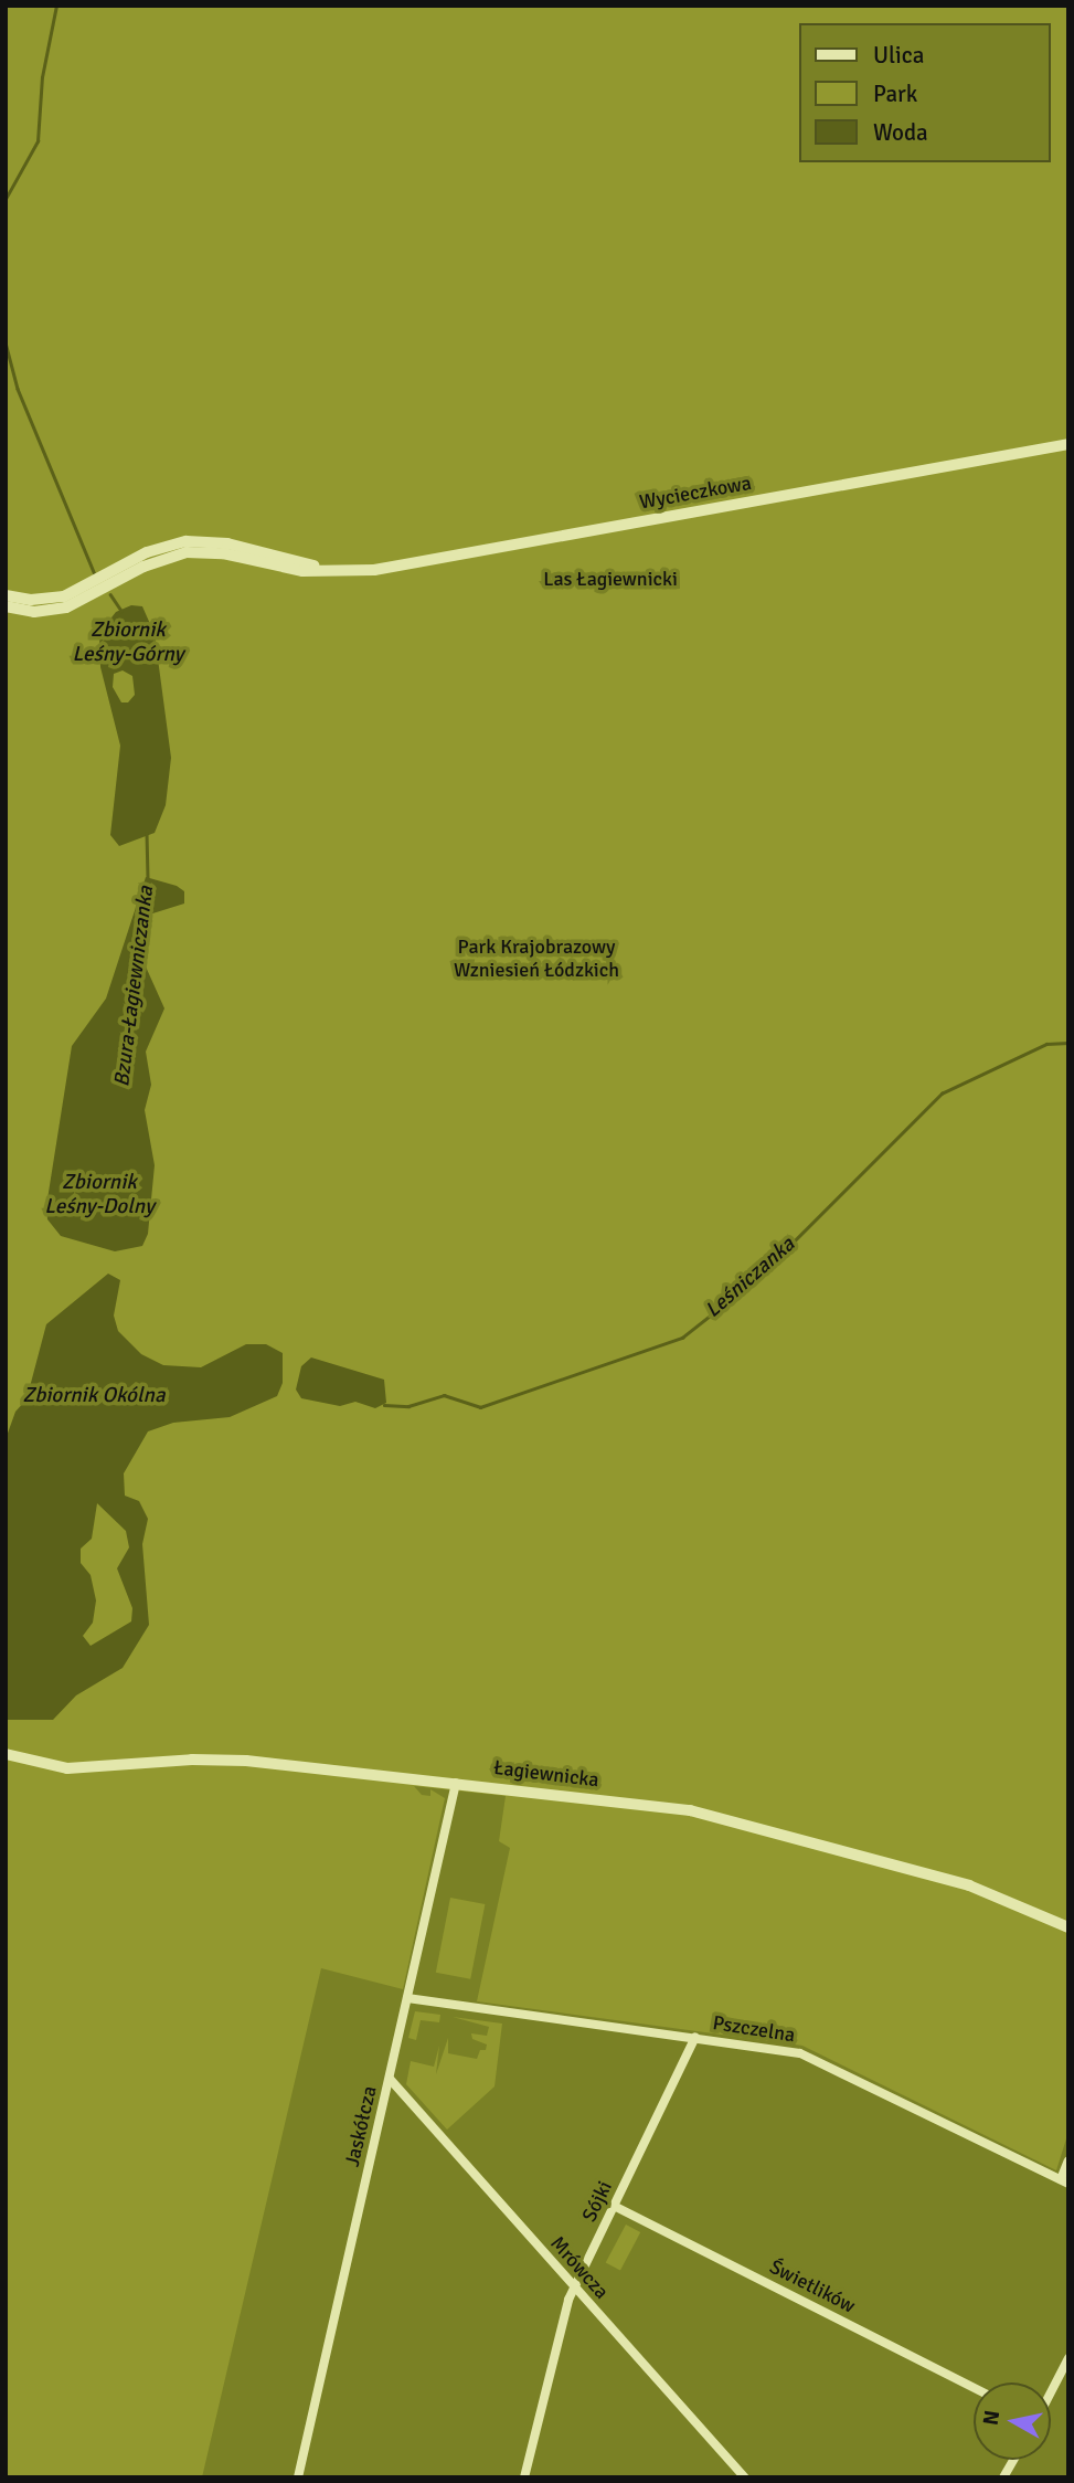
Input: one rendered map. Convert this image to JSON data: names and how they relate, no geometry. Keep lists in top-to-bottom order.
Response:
{
  "streets": {
    "street": [
      "Wycieczkowa",
      "Łagiewnicka",
      "Pszczelna",
      "Jaskółcza",
      "Sójki",
      "Mrówcza",
      "Świetlików"
    ]
  },
  "crossings": [
    ["Łagiewnicka", "Jaskółcza"],
    ["Pszczelna", "Jaskółcza"],
    ["Pszczelna", "Sójki"],
    ["Jaskółcza", "Mrówcza"],
    ["Sójki", "Mrówcza"],
    ["Sójki", "Świetlików"]
  ],
  "water": [
    "Zbiornik Leśny-Górny",
    "Bzura-Łagiewniczanka",
    "Zbiornik Leśny-Dolny",
    "Leśniczanka",
    "Zbiornik Okólna"
  ],
  "parks": ["Las Łagiewnicki", "Park Krajobrazowy Wzniesień Łódzkich"],
  "legend": ["Ulica", "Park", "Woda"],
  "north": "left"
}
